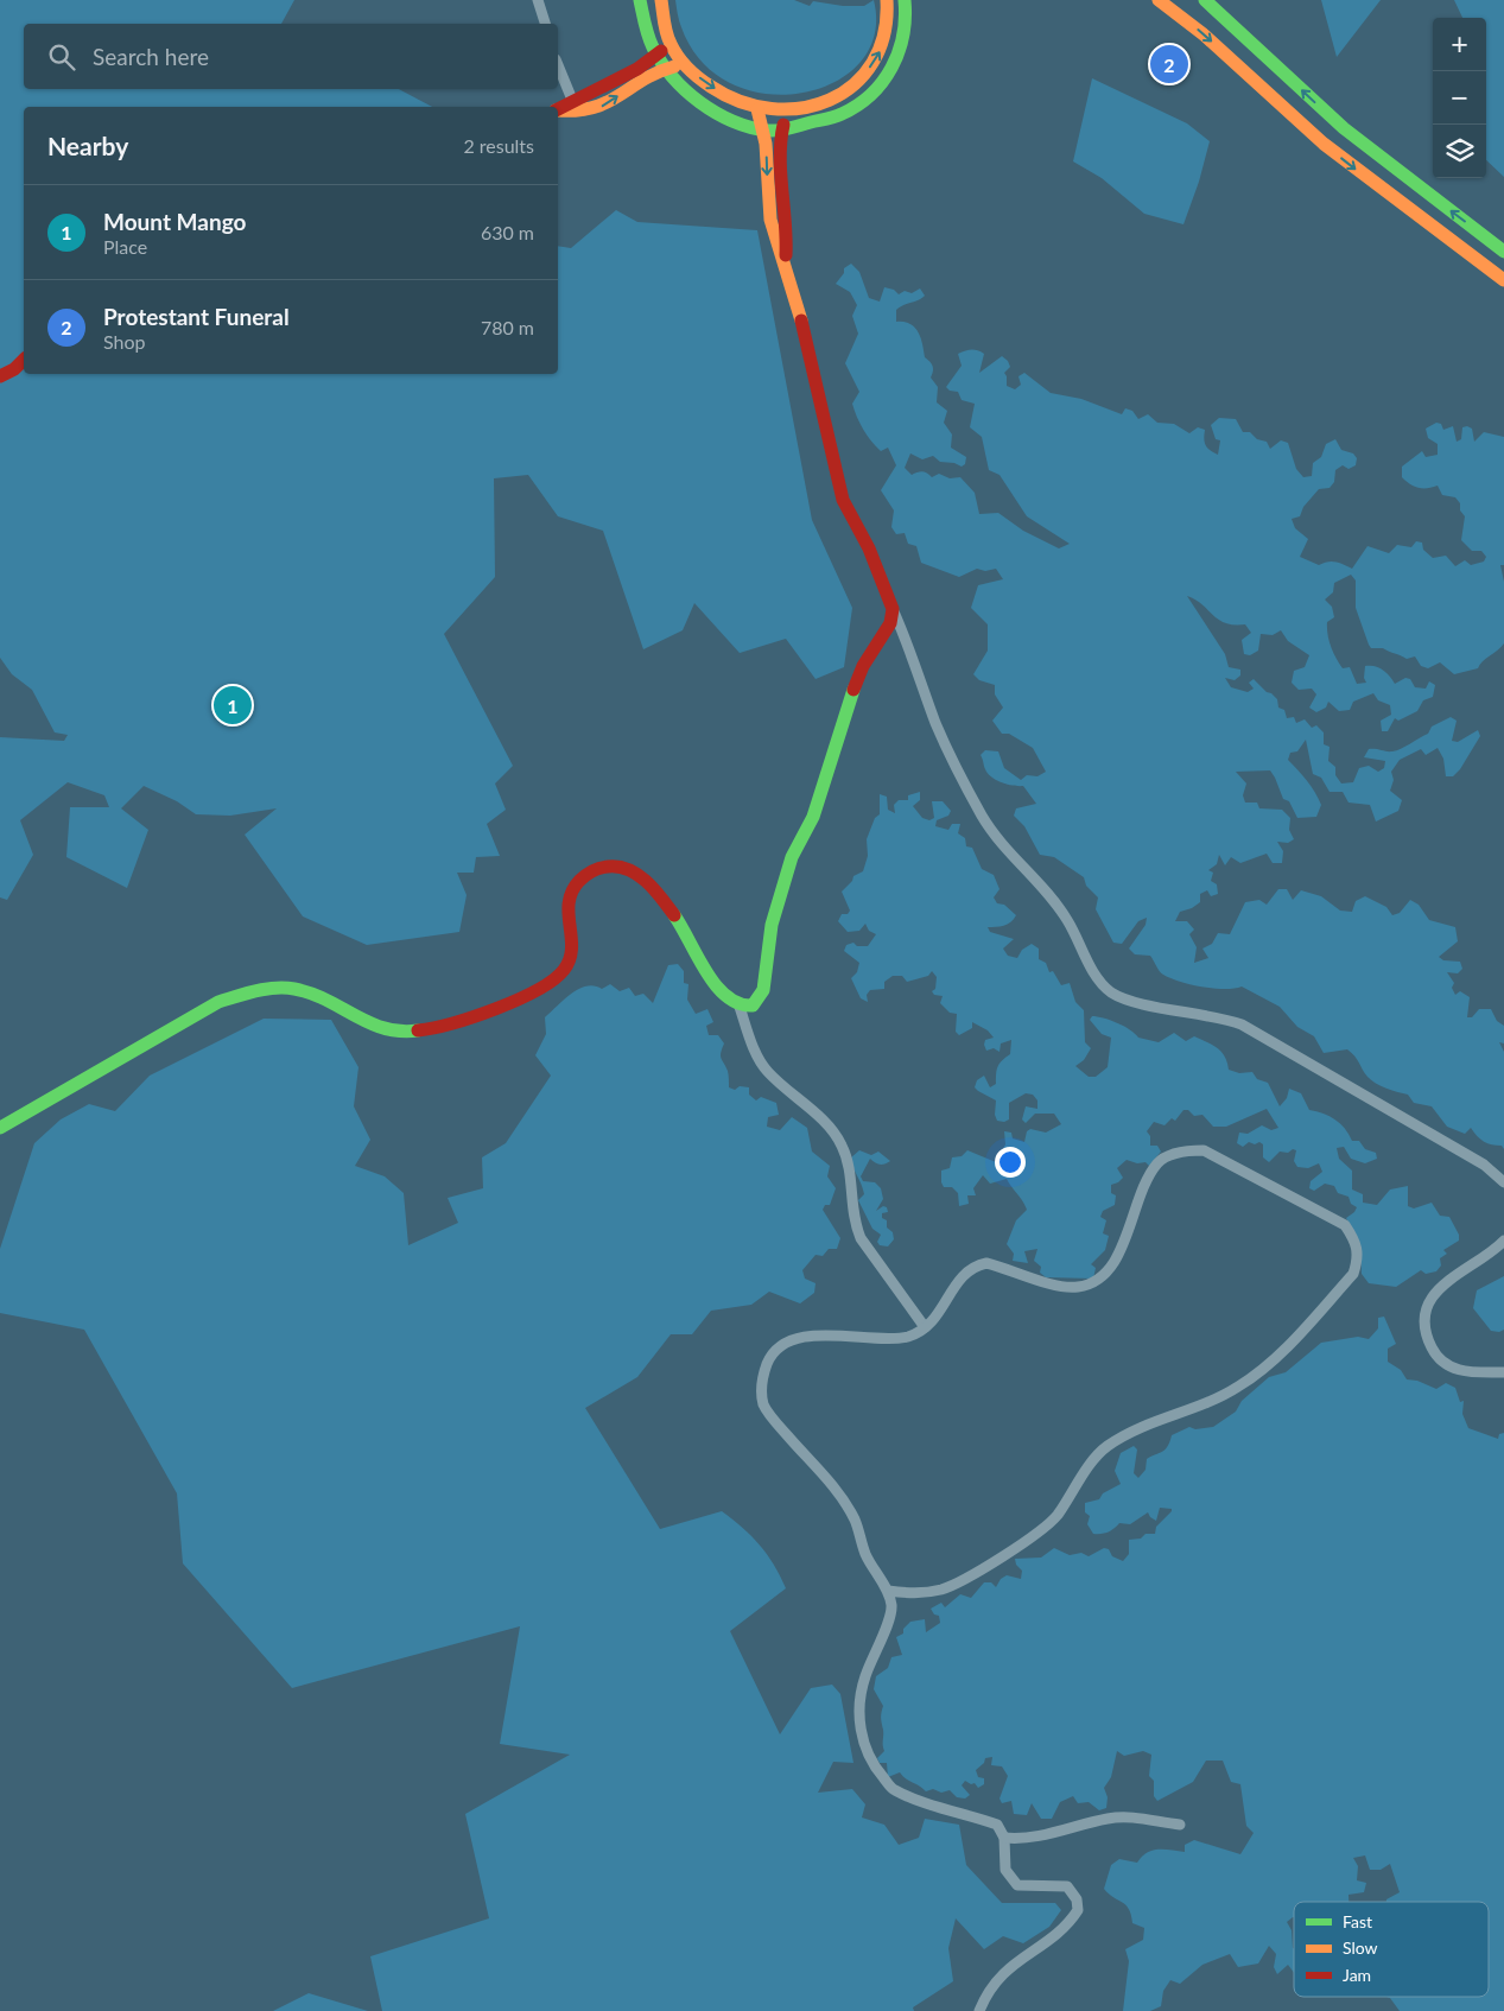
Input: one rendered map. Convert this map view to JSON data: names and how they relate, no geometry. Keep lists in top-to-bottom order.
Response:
{
  "legend": ["Fast", "Slow", "Jam"],
  "page": {
    "map_buttons": ["+", "−"],
    "search": "Search here",
    "pins": ["2", "1"],
    "heading": ["Nearby", "2 results"],
    "list": [
      {
        "mark": "1",
        "name": "Mount Mango",
        "note": "Place",
        "value": "630 m"
      },
      {
        "mark": "2",
        "name": "Protestant Funeral",
        "note": "Shop",
        "value": "780 m"
      }
    ]
  }
}
